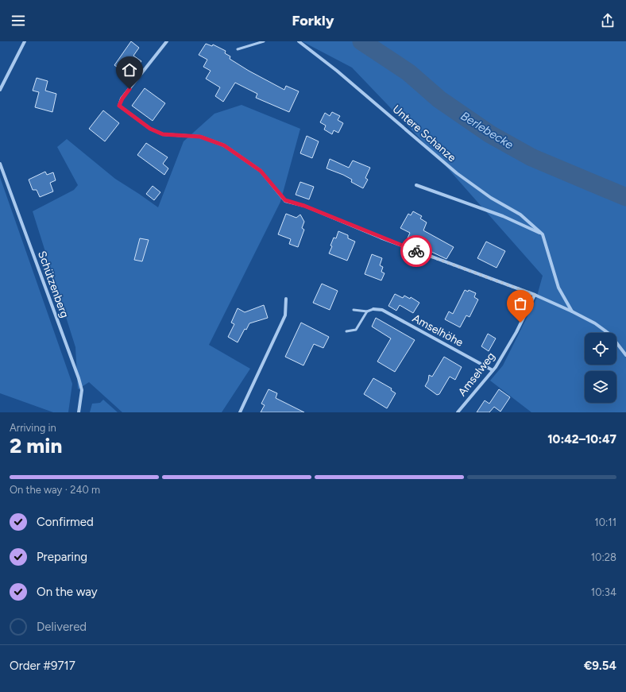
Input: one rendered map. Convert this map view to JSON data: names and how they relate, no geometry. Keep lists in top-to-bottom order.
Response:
{
  "streets": {
    "street": [
      "Untere Schanze",
      "Schützenberg",
      "Amselhöhe",
      "Amselweg"
    ]
  },
  "crossings": [
    ["Amselhöhe", "Amselweg"]
  ],
  "water": ["Berlebecke"],
  "page": {
    "header": "Forkly",
    "heading": ["2 min", "Arriving in", "10:42–10:47"],
    "panel": ["Order #9717", "€9.54"],
    "bar": "On the way · 240 m",
    "list": [
      ["Confirmed", "10:11"],
      ["Preparing", "10:28"],
      ["On the way", "10:34"],
      "Delivered"
    ]
  }
}
